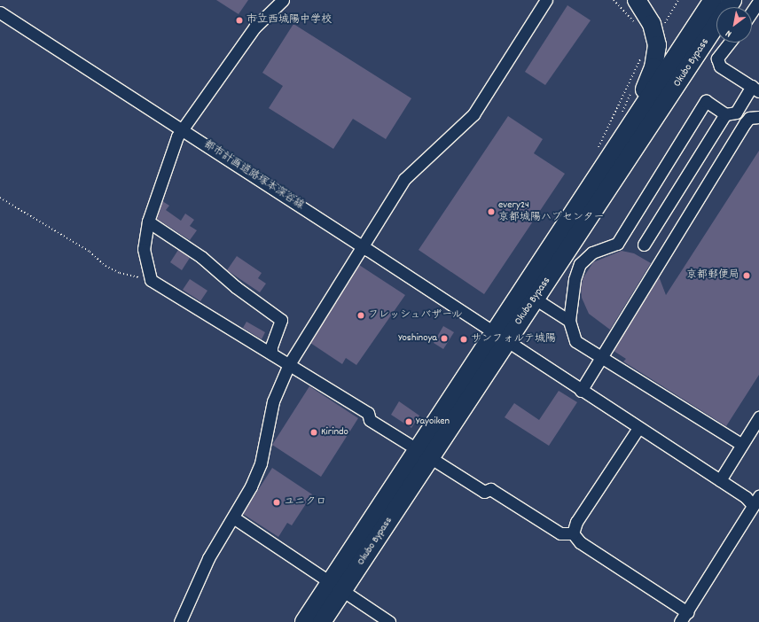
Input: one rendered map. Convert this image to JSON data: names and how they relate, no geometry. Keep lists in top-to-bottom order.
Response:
{
  "streets": {
    "highway": ["Okubo Bypass"],
    "street": ["都市計画道路塚本深谷線"]
  },
  "crossings": [
    ["Okubo Bypass", "都市計画道路塚本深谷線"]
  ],
  "places": [
    "市立西城陽中学校",
    "every24 京都城陽ハブセンター",
    "京都郵便局",
    "フレッシュバザール",
    "Yoshinoya",
    "サンフォルテ城陽",
    "Yayoiken",
    "Kirindo",
    "ユニクロ"
  ],
  "north": "bottom left"
}
